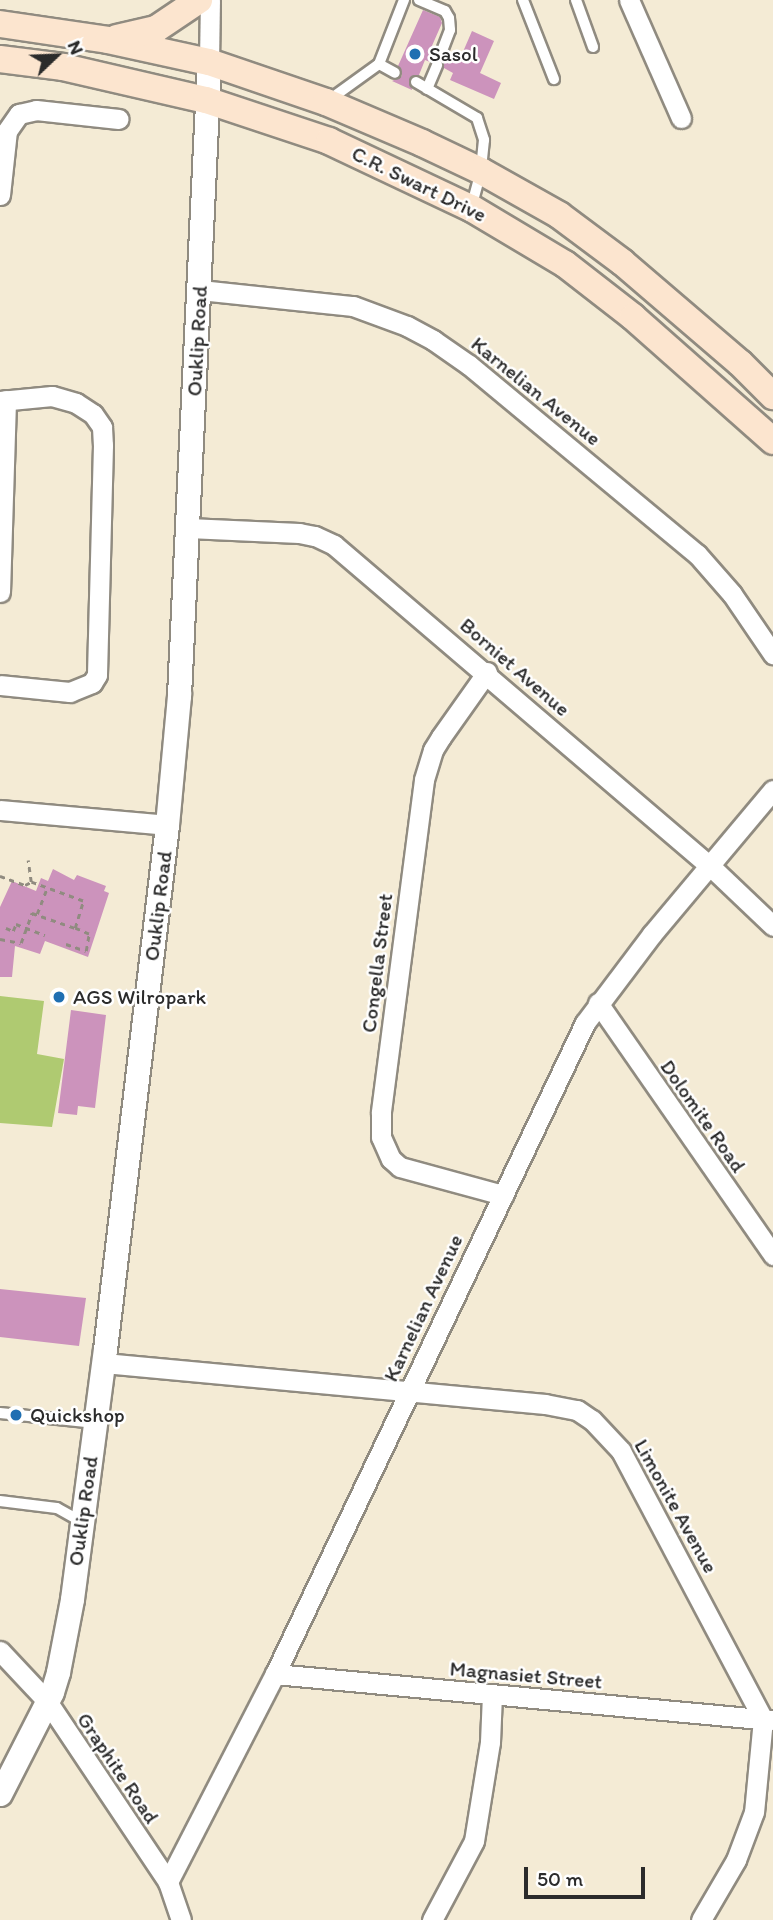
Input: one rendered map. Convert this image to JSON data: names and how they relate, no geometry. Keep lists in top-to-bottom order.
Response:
{
  "streets": {
    "main road": ["C.R. Swart Drive"],
    "street": [
      "Ouklip Road",
      "Karnelian Avenue",
      "Borniet Avenue",
      "Congella Street",
      "Dolomite Road",
      "Limonite Avenue",
      "Magnasiet Street",
      "Graphite Road"
    ]
  },
  "crossings": [
    ["C.R. Swart Drive", "Ouklip Road"],
    ["Ouklip Road", "Karnelian Avenue"],
    ["Ouklip Road", "Borniet Avenue"],
    ["Ouklip Road", "Limonite Avenue"],
    ["Ouklip Road", "Graphite Road"],
    ["Karnelian Avenue", "Borniet Avenue"],
    ["Karnelian Avenue", "Congella Street"],
    ["Karnelian Avenue", "Dolomite Road"],
    ["Karnelian Avenue", "Limonite Avenue"],
    ["Karnelian Avenue", "Magnasiet Street"],
    ["Karnelian Avenue", "Graphite Road"],
    ["Borniet Avenue", "Congella Street"],
    ["Limonite Avenue", "Magnasiet Street"]
  ],
  "places": ["Sasol", "AGS Wilropark", "Quickshop"],
  "scale_bar": "50 m",
  "north": "top right"
}
